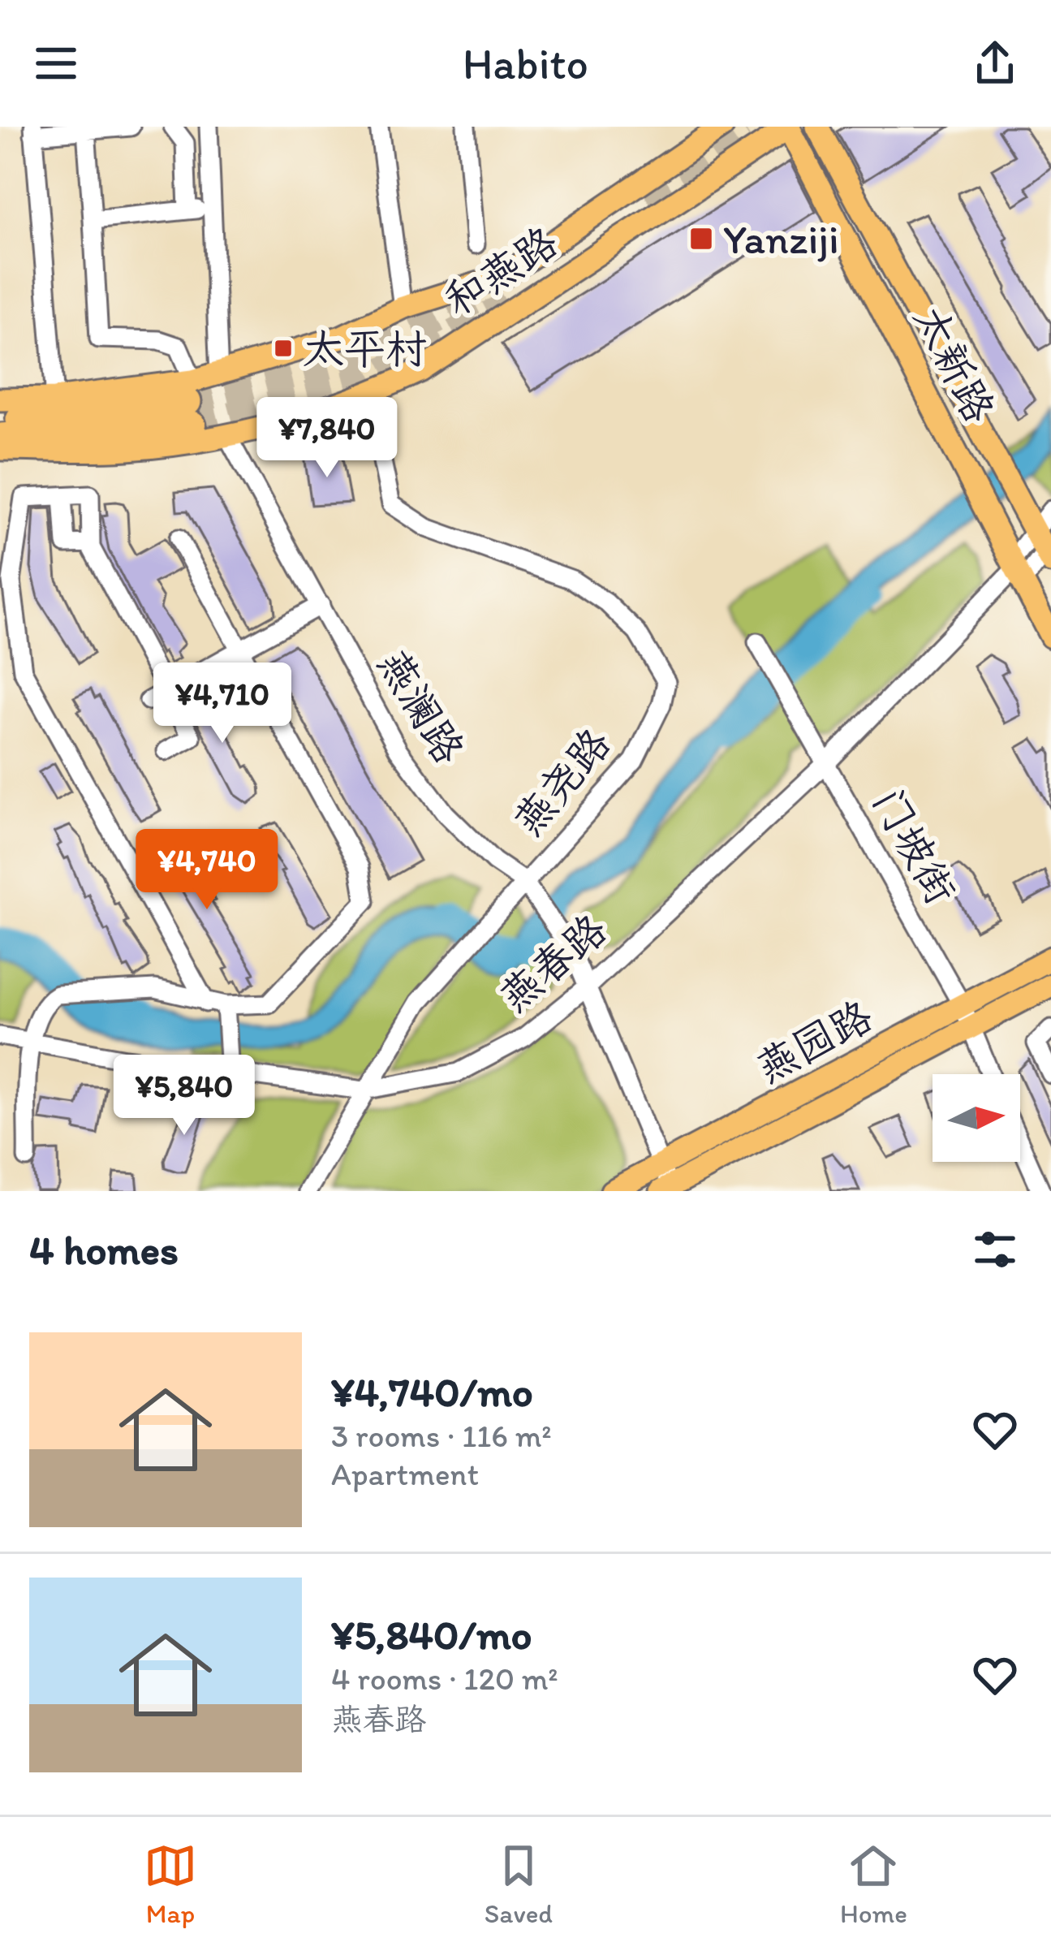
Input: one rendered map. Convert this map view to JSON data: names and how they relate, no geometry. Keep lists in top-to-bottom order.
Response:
{
  "streets": {
    "main road": ["和燕路", "太新路", "燕园路"],
    "street": [
      "燕澜路",
      "燕尧路",
      "门坡街",
      "燕春路"
    ]
  },
  "crossings": [
    ["和燕路", "太新路"],
    ["和燕路", "燕澜路"],
    ["和燕路", "燕尧路"],
    ["太新路", "燕春路"],
    ["燕澜路", "燕尧路"],
    ["燕澜路", "燕春路"],
    ["燕澜路", "燕园路"],
    ["燕尧路", "燕春路"],
    ["门坡街", "燕春路"],
    ["门坡街", "燕园路"]
  ],
  "places": {
    "transit": ["Yanziji", "太平村"]
  },
  "north": "right",
  "page": {
    "header": "Habito",
    "price": [
      "¥7,840",
      "¥4,710",
      "¥4,740",
      "¥5,840"
    ],
    "heading": "4 homes",
    "list": [
      {
        "name": "¥4,740/mo",
        "note": "3 rooms · 116 m² · Apartment"
      },
      {
        "name": "¥5,840/mo",
        "note": "4 rooms · 120 m² · 燕春路"
      }
    ],
    "tabs": ["Map", "Saved", "Home"]
  }
}
